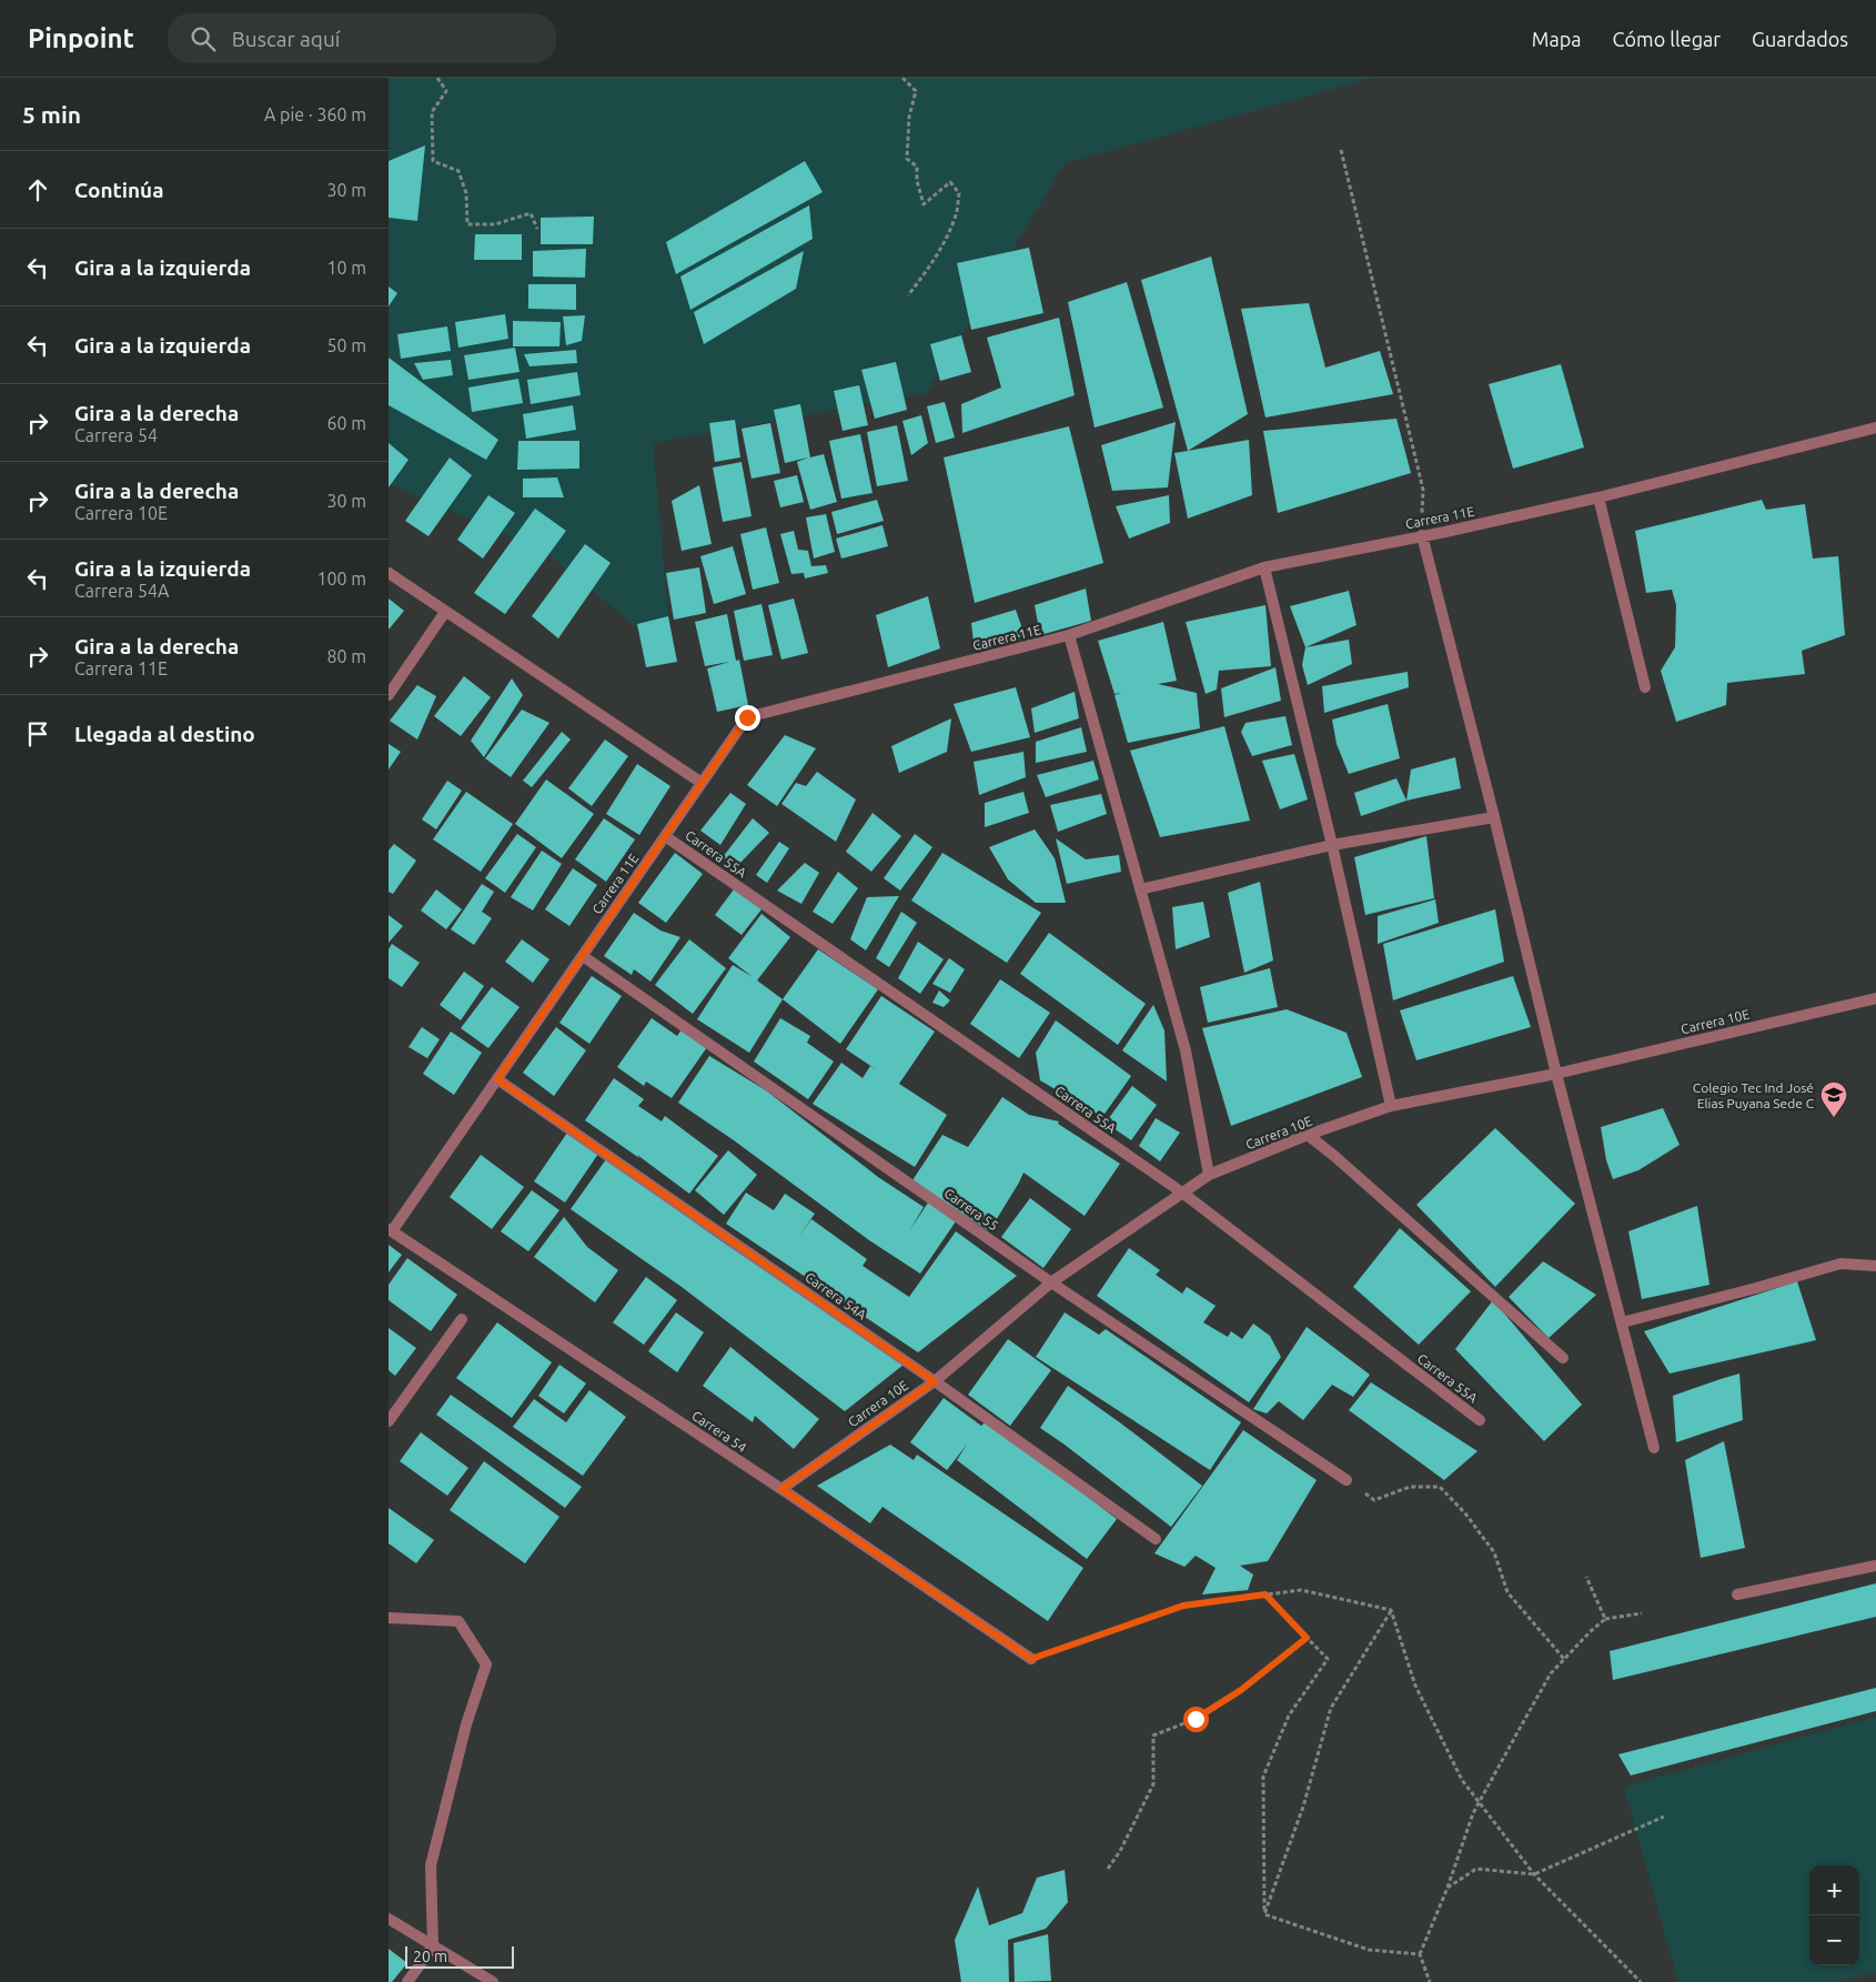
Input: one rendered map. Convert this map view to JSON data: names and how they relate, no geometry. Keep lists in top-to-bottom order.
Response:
{
  "streets": {
    "street": [
      "Carrera 11E",
      "Carrera 55A",
      "Carrera 10E",
      "Carrera 55",
      "Carrera 54A",
      "Carrera 54"
    ]
  },
  "crossings": [
    ["Carrera 11E", "Carrera 55A"],
    ["Carrera 11E", "Carrera 55"],
    ["Carrera 11E", "Carrera 54A"],
    ["Carrera 11E", "Carrera 54"],
    ["Carrera 55A", "Carrera 10E"],
    ["Carrera 10E", "Carrera 55"],
    ["Carrera 10E", "Carrera 54A"],
    ["Carrera 10E", "Carrera 54"]
  ],
  "places": {
    "school or university": ["Colegio Tec Ind José Elias Puyana Sede C"]
  },
  "scale_bar": "20 m",
  "page": {
    "header": "Pinpoint",
    "search": "Buscar aquí",
    "nav": ["Mapa", "Cómo llegar", "Guardados"],
    "heading": ["5 min", "A pie · 360 m"],
    "list": [
      ["Continúa", "30 m"],
      ["Gira a la izquierda", "10 m"],
      ["Gira a la izquierda", "50 m"],
      ["Gira a la derecha", "Carrera 54", "60 m"],
      ["Gira a la derecha", "Carrera 10E", "30 m"],
      ["Gira a la izquierda", "Carrera 54A", "100 m"],
      ["Gira a la derecha", "Carrera 11E", "80 m"],
      "Llegada al destino"
    ],
    "map_buttons": ["+", "−"],
    "scale": "20 m"
  }
}
